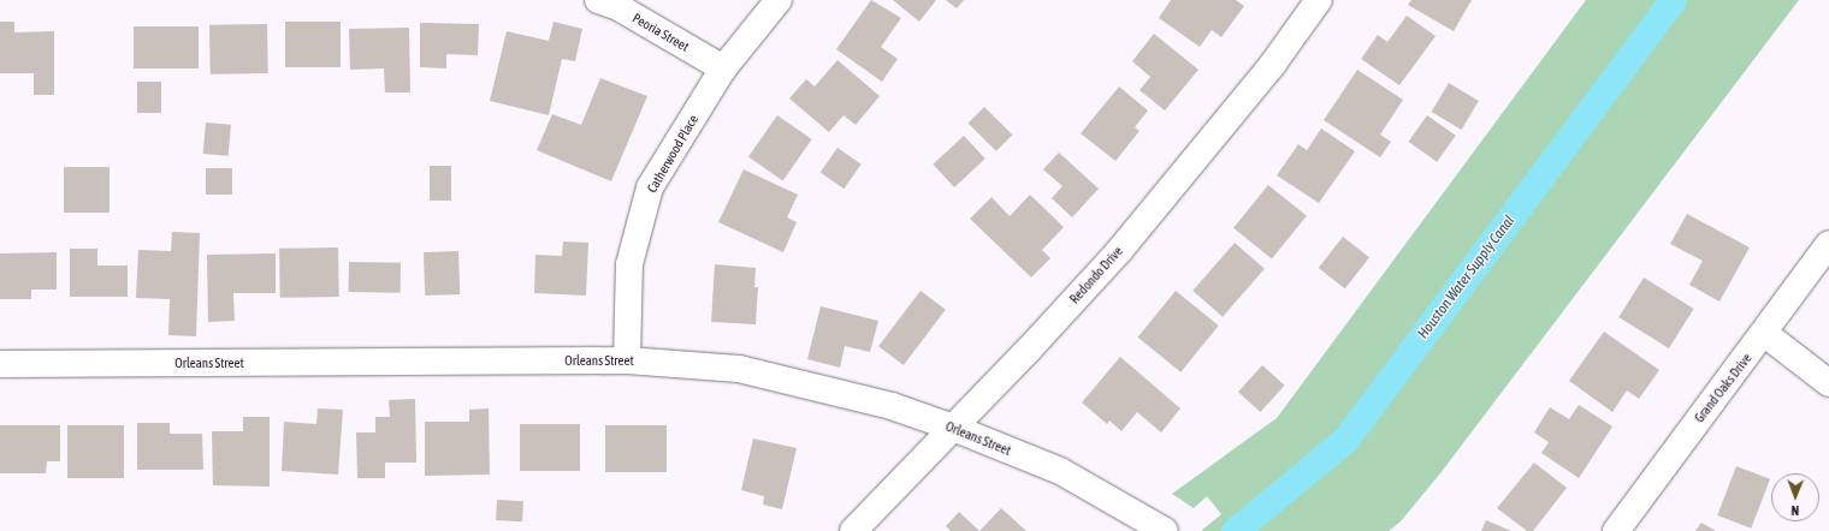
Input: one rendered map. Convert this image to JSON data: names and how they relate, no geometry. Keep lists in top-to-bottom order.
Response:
{
  "streets": {
    "street": [
      "Peoria Street",
      "Catherwood Place",
      "Redondo Drive",
      "Orleans Street",
      "Grand Oaks Drive"
    ]
  },
  "crossings": [
    ["Peoria Street", "Catherwood Place"],
    ["Catherwood Place", "Orleans Street"],
    ["Redondo Drive", "Orleans Street"]
  ],
  "water": ["Houston Water Supply Canal"],
  "north": "bottom"
}
